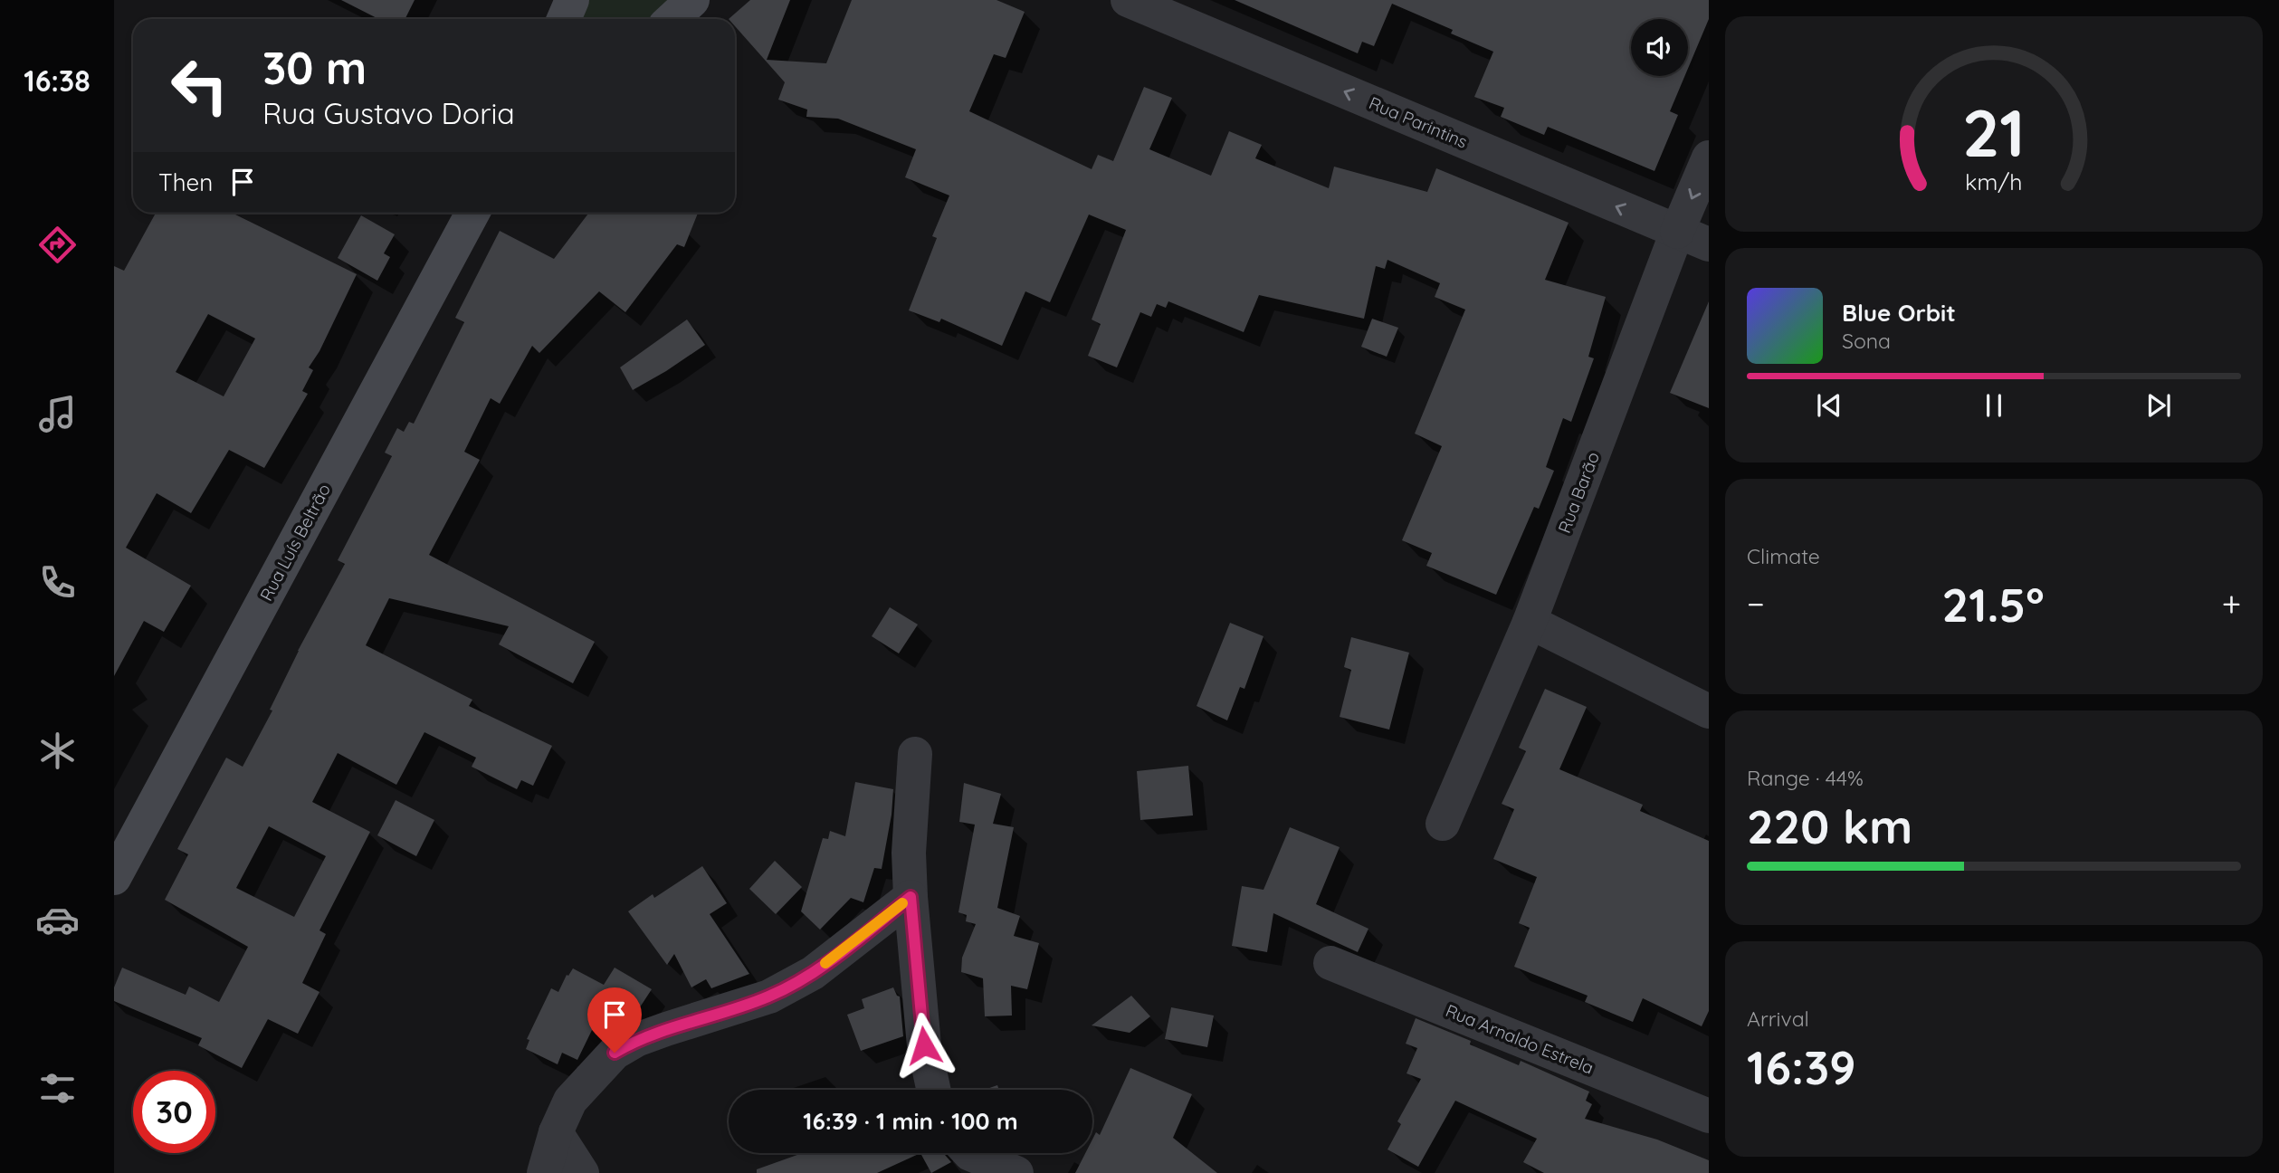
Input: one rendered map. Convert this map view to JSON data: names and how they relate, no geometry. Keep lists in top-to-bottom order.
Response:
{
  "streets": {
    "main road": ["Rua Luís Beltrão"],
    "street": ["Rua Parintins", "Rua Barão", "Rua Arnaldo Estrela"]
  },
  "crossings": [
    ["Rua Parintins", "Rua Barão"]
  ],
  "one_way": ["Rua Parintins"],
  "page": {
    "tabs": "16:38",
    "turn": ["30 m", "Rua Gustavo Doria"],
    "then": "Then",
    "song": ["Blue Orbit", "Sona"],
    "tile": [
      "Climate",
      ["Range · 44%", "220 km"],
      ["Arrival", "16:39"]
    ],
    "heat": ["−", "21.5°", "+"],
    "limit": "30",
    "trip": "16:39 · 1 min · 100 m",
    "gauge": ["21", "km/h"]
  }
}
